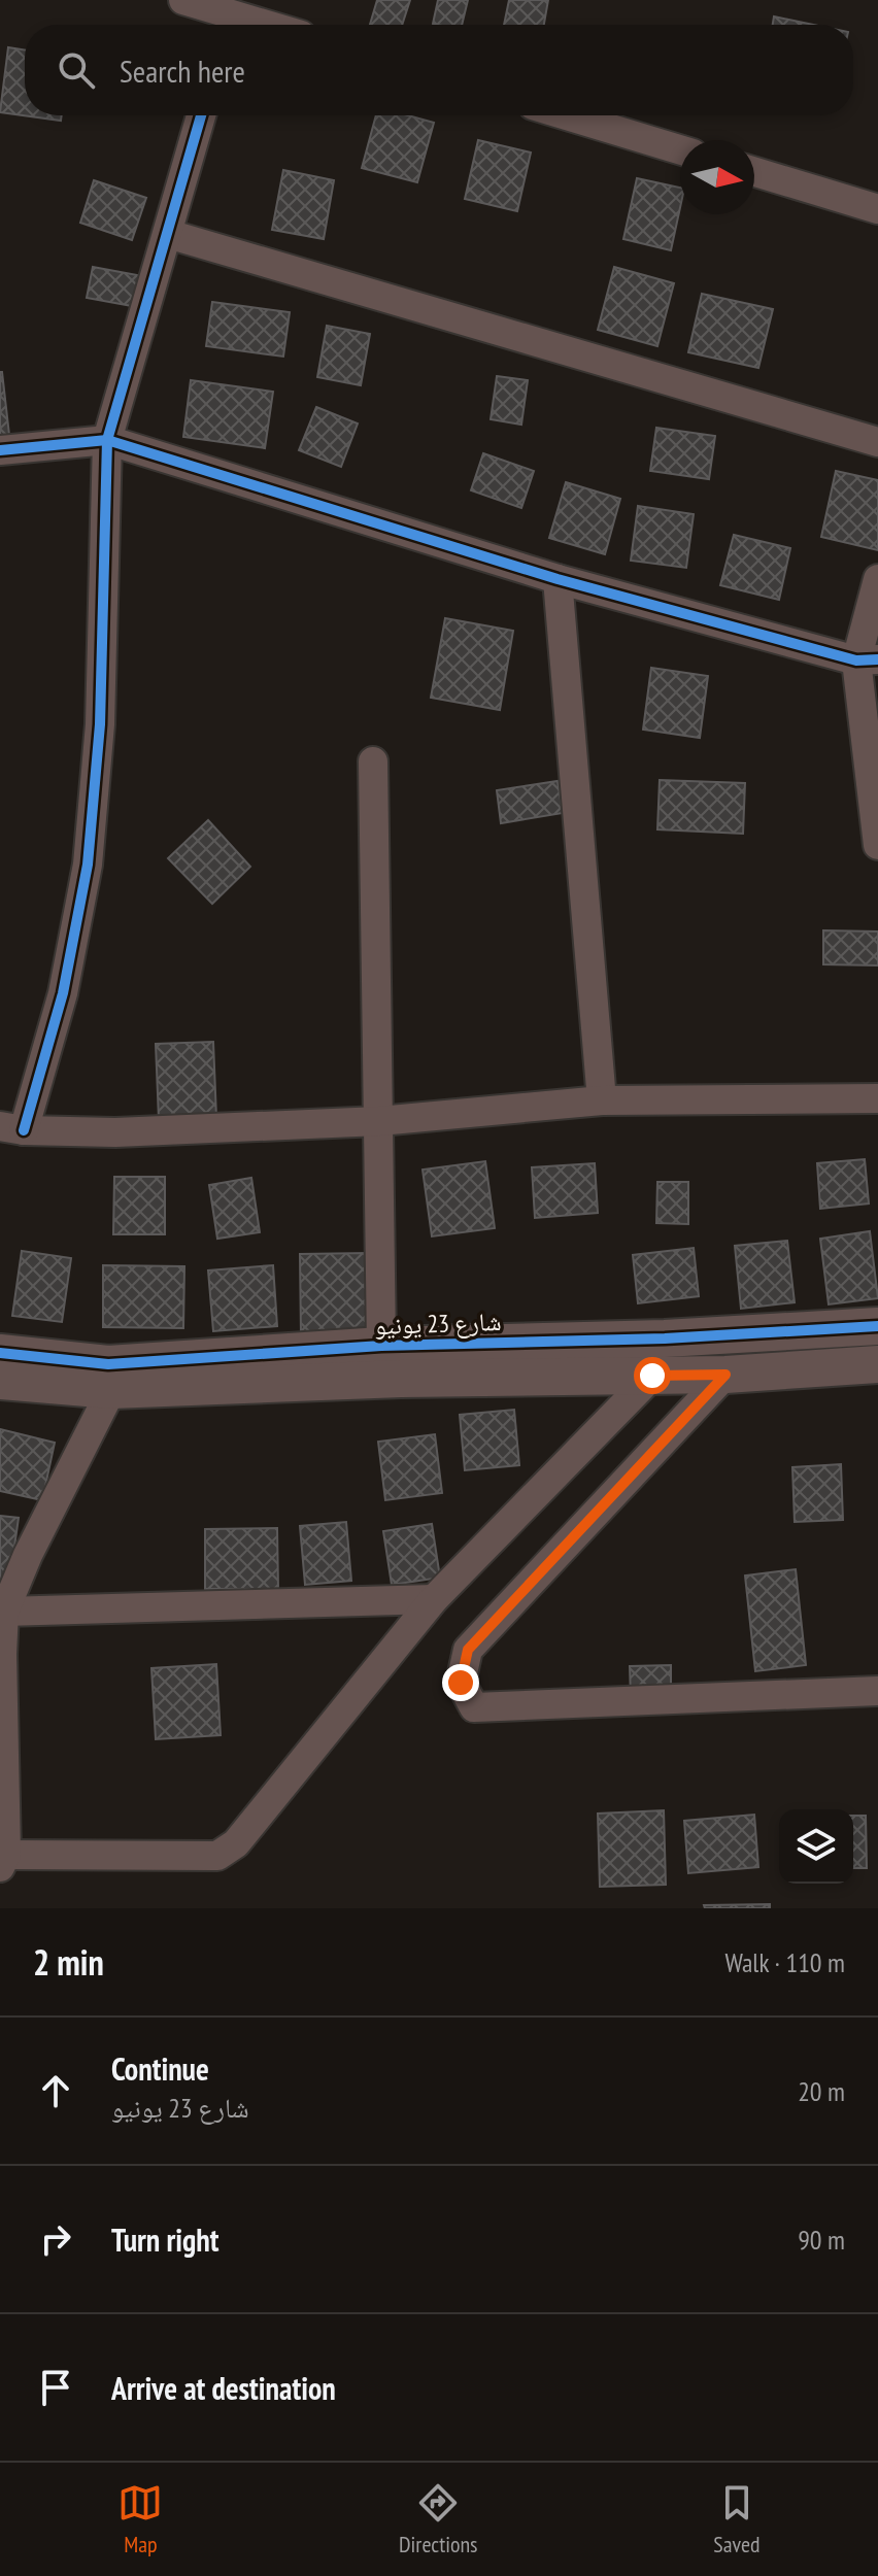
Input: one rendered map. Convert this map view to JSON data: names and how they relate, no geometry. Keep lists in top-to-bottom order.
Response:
{
  "streets": {
    "street": ["شارع 23 يونيو"]
  },
  "north": "right",
  "page": {
    "search": "Search here",
    "heading": ["2 min", "Walk · 110 m"],
    "list": [
      ["Continue", "شارع 23 يونيو", "20 m"],
      ["Turn right", "90 m"],
      "Arrive at destination"
    ],
    "nav": ["Map", "Directions", "Saved"]
  }
}
